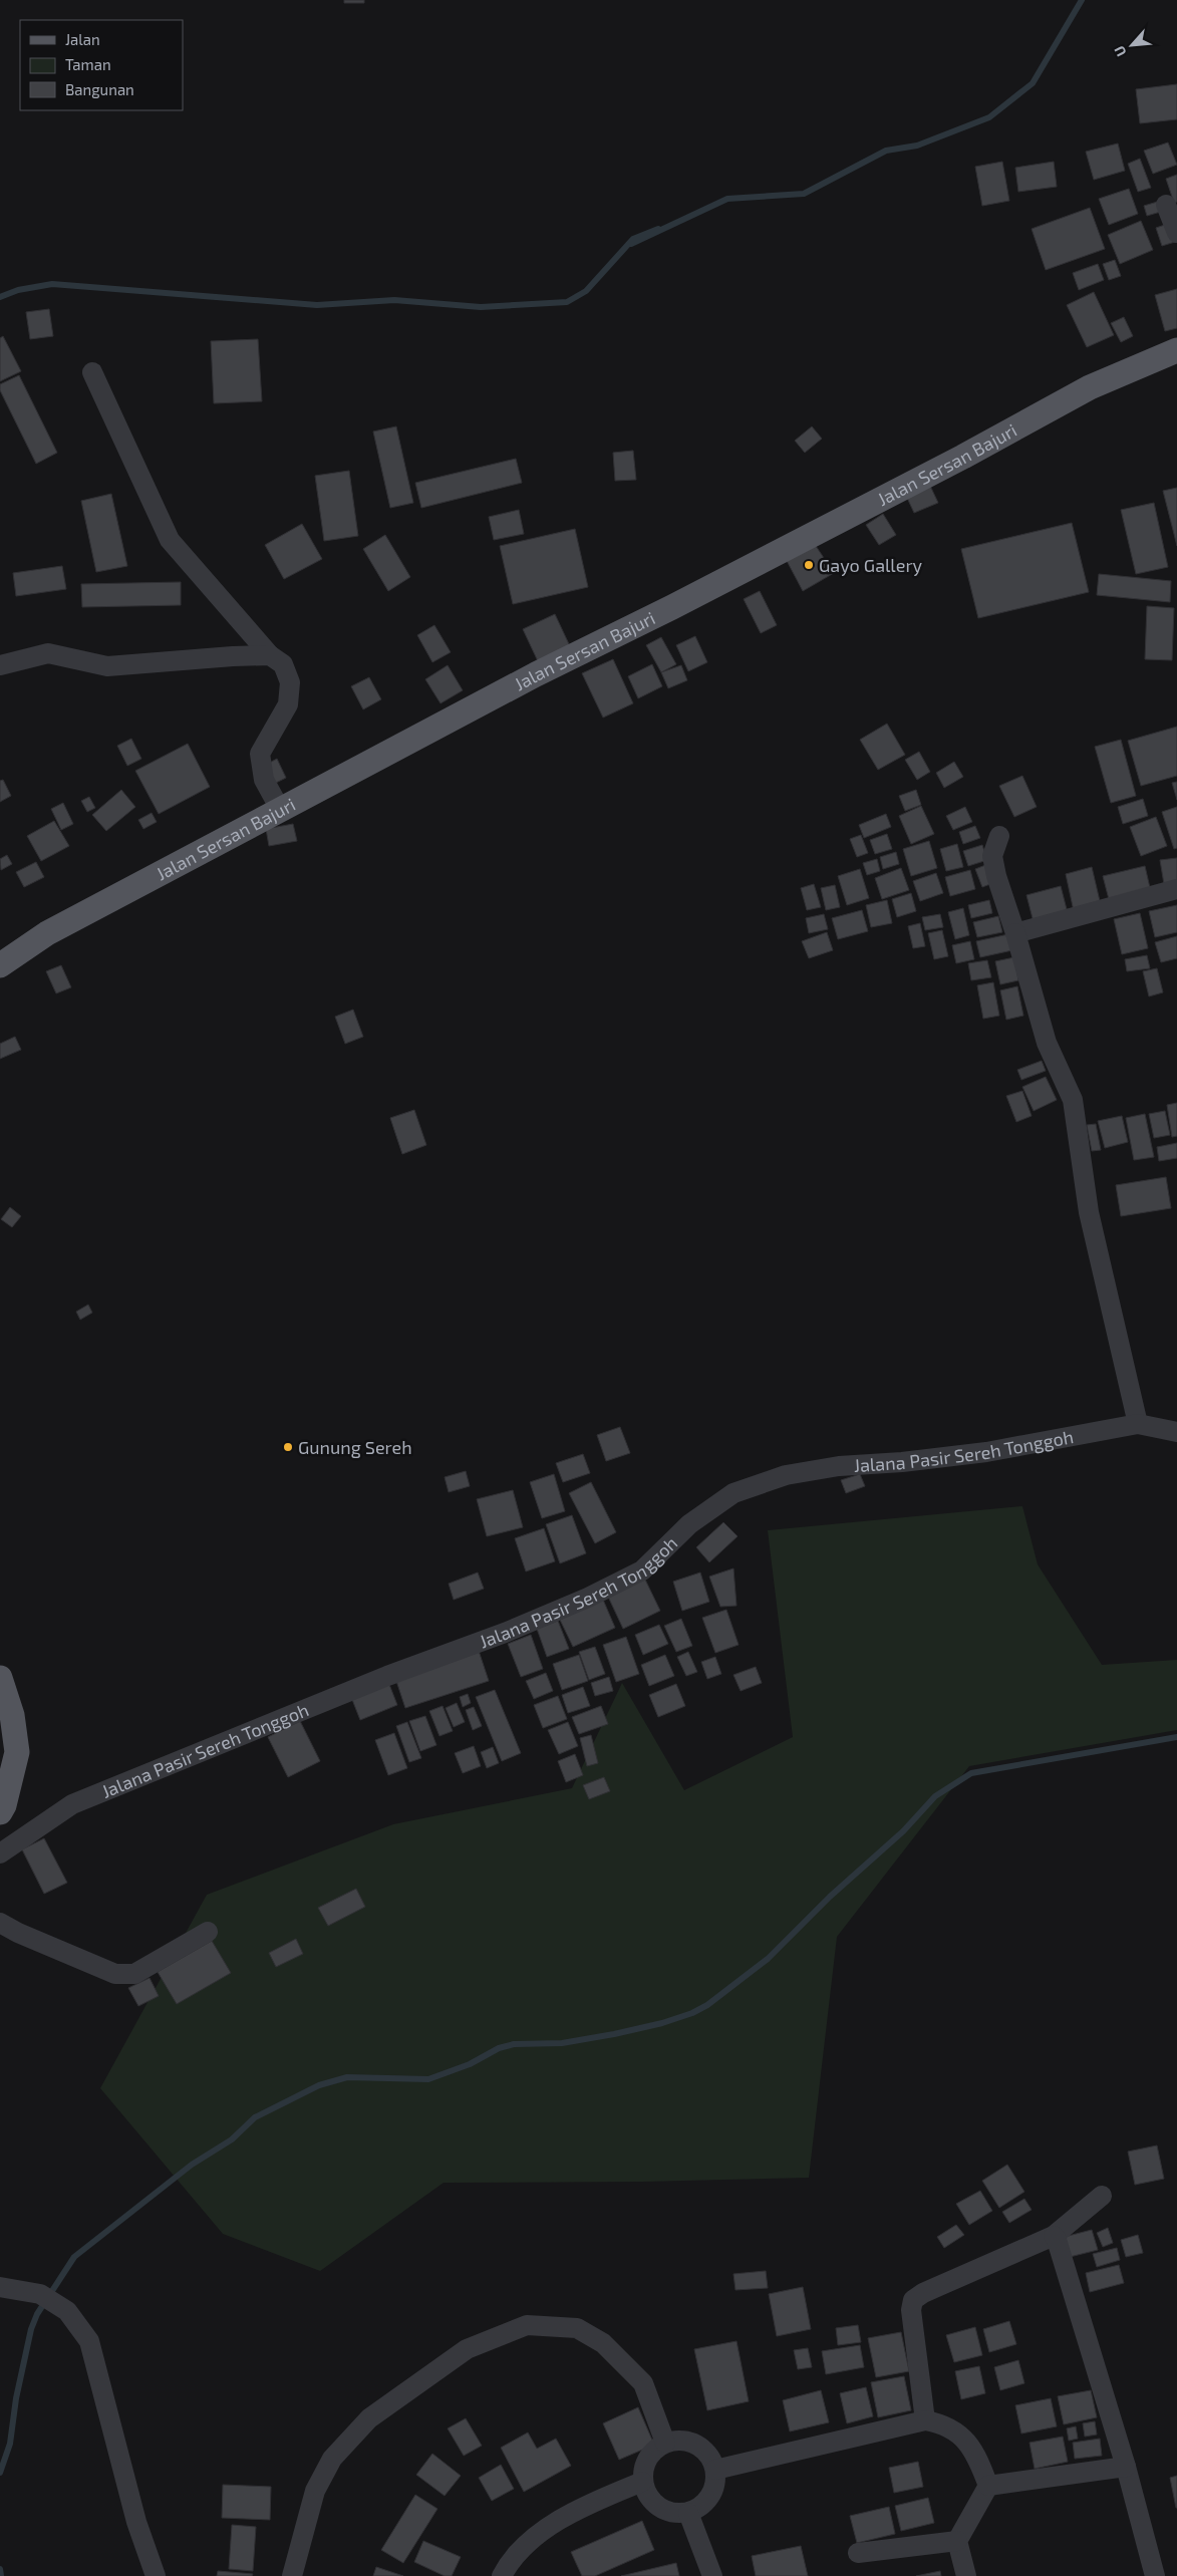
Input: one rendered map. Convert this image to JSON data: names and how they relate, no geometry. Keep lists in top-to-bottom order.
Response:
{
  "streets": {
    "main road": ["Jalan Sersan Bajuri"],
    "street": ["Jalana Pasir Sereh Tonggoh"]
  },
  "places": ["Gayo Gallery", "Gunung Sereh"],
  "legend": ["Jalan", "Taman", "Bangunan"],
  "north": "bottom left"
}
